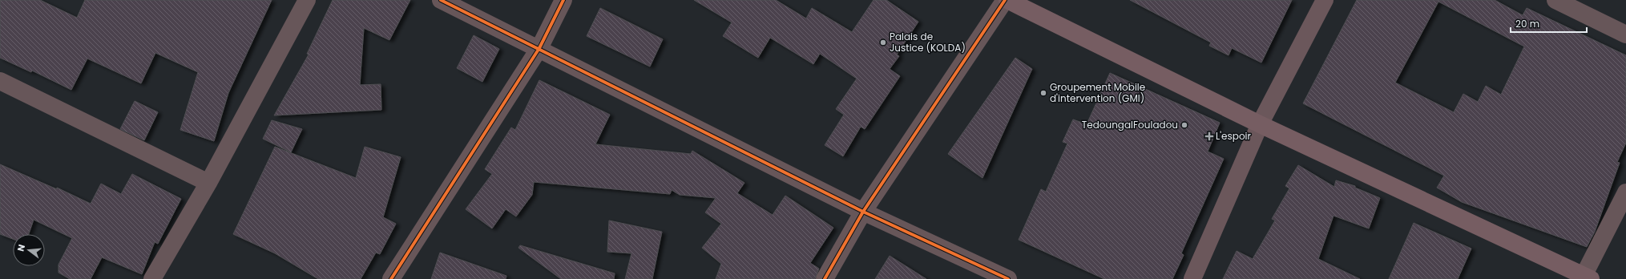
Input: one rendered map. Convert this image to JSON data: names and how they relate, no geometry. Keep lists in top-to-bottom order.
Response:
{
  "places": {
    "other": ["Palais de Justice (KOLDA)", "Groupement Mobile d'intervention (GMI)", "TedoungalFouladou"],
    "health": ["L'espoir"]
  },
  "scale_bar": "20 m",
  "north": "left"
}
